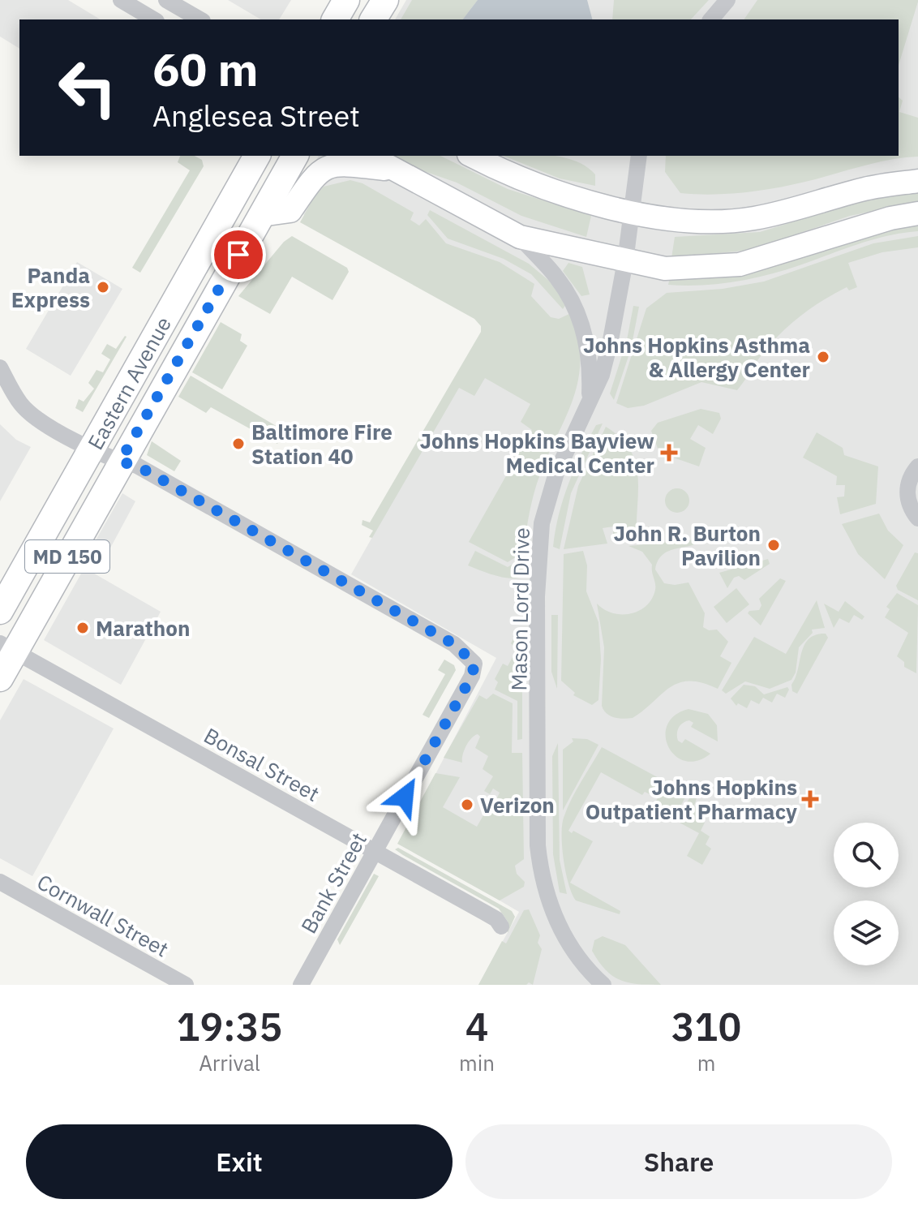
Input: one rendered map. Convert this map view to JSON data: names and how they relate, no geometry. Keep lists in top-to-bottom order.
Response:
{
  "streets": {
    "main road": ["Eastern Avenue", "MD 150"],
    "street": [
      "Mason Lord Drive",
      "Bonsal Street",
      "Bank Street",
      "Cornwall Street"
    ]
  },
  "crossings": [
    ["Eastern Avenue", "Bonsal Street"],
    ["Eastern Avenue", "Bank Street"],
    ["Bonsal Street", "Bank Street"]
  ],
  "places": {
    "other": [
      "Panda Express",
      "Johns Hopkins Asthma & Allergy Center",
      "Baltimore Fire Station 40",
      "John R. Burton Pavilion",
      "Marathon",
      "Verizon"
    ],
    "health": ["Johns Hopkins Bayview Medical Center", "Johns Hopkins Outpatient Pharmacy"]
  },
  "page": {
    "turn": ["60 m", "Anglesea Street"],
    "eta": [
      "19:35",
      "Arrival",
      "4",
      "min",
      "310",
      "m"
    ],
    "buttons": ["Exit", "Share"]
  }
}
